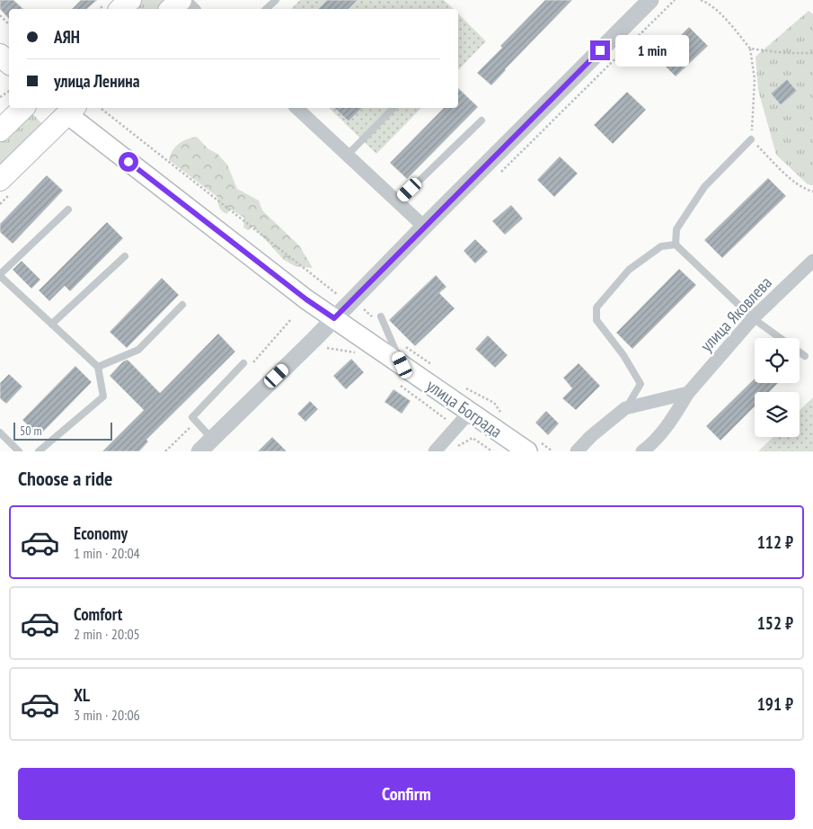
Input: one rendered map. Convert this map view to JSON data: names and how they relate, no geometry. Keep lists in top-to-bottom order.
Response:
{
  "streets": {
    "main road": ["улица Бограда"],
    "street": ["улица Яковлева"]
  },
  "scale_bar": "50 m",
  "page": {
    "banner": ["АЯН", "улица Ленина"],
    "bubble": "1 min",
    "scale": "50 m",
    "heading": "Choose a ride",
    "list": [
      {
        "name": "Economy",
        "note": "1 min · 20:04",
        "value": "112 ₽"
      },
      {
        "name": "Comfort",
        "note": "2 min · 20:05",
        "value": "152 ₽"
      },
      {
        "name": "XL",
        "note": "3 min · 20:06",
        "value": "191 ₽"
      }
    ],
    "buttons": "Confirm"
  }
}
